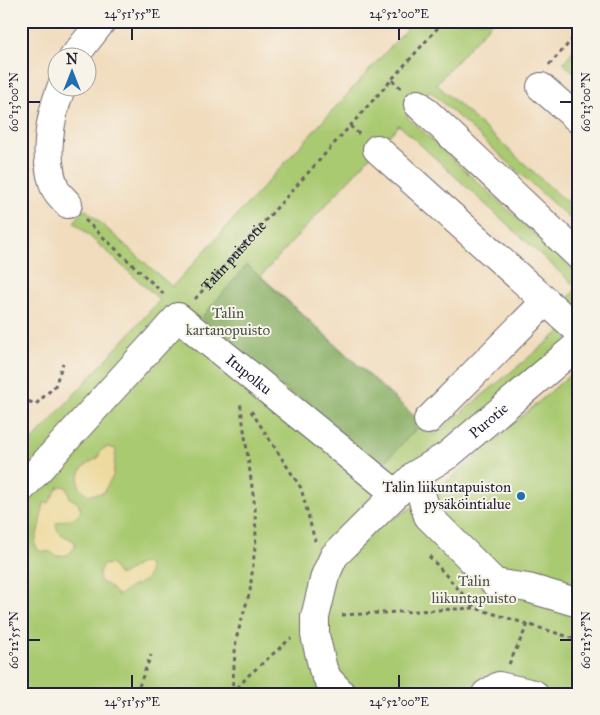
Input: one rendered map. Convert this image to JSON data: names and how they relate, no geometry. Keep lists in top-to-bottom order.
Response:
{
  "streets": {
    "street": ["Itupolku", "Purotie"],
    "path": ["Talin puistotie"]
  },
  "crossings": [
    ["Talin puistotie", "Itupolku"],
    ["Itupolku", "Purotie"]
  ],
  "parks": ["Talin kartanopuisto", "Talin liikuntapuisto"],
  "places": ["Talin liikuntapuiston pysäköintialue"],
  "north": "top",
  "coordinates": [
    "24°51'55\"E",
    "24°52'00\"E",
    "60°13'00\"N",
    "60°12'55\"N"
  ]
}
